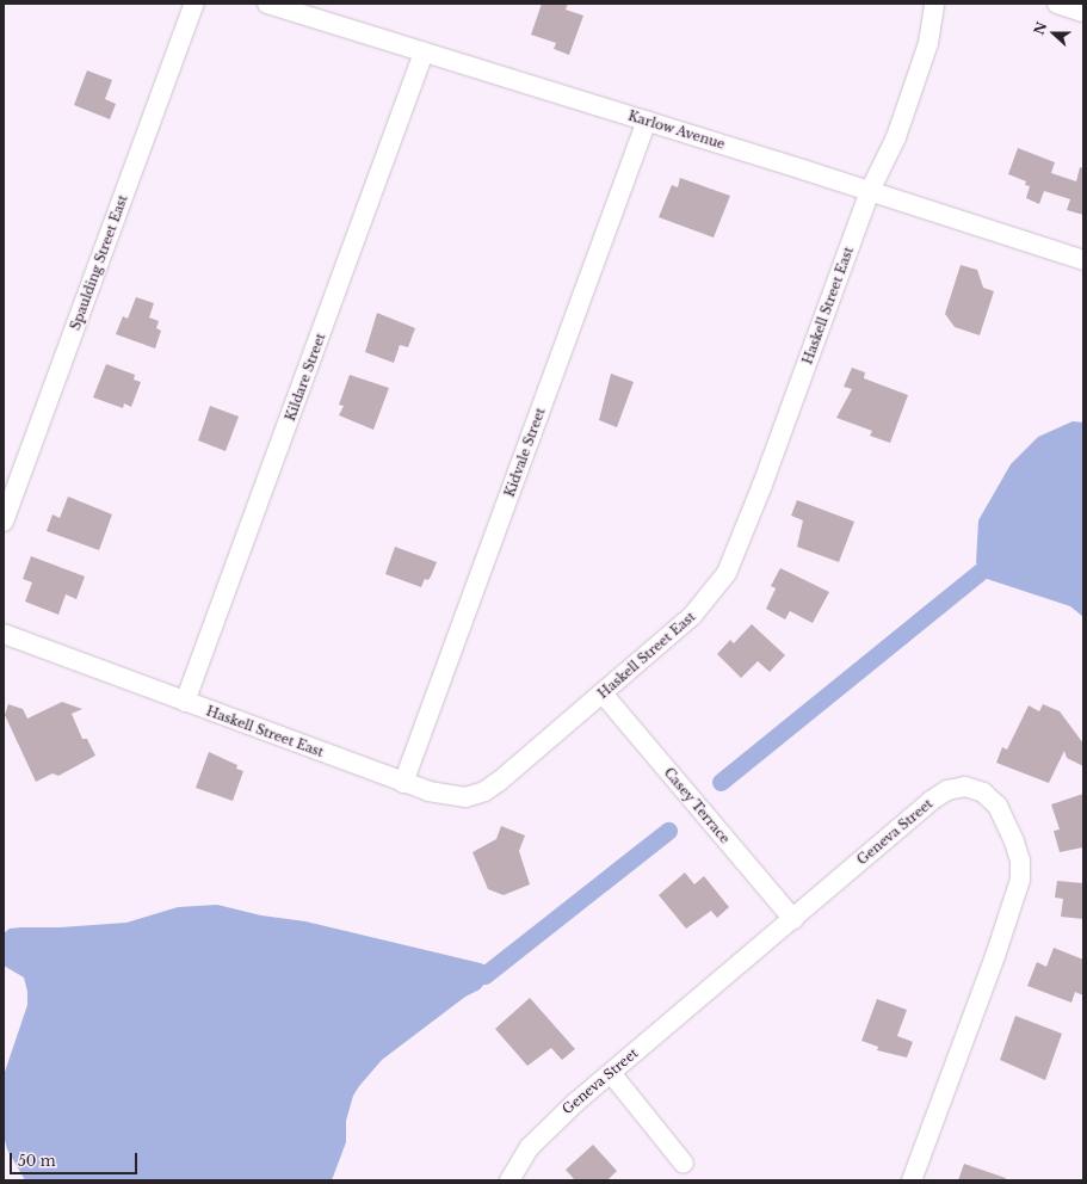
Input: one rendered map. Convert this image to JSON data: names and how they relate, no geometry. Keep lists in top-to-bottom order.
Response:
{
  "streets": {
    "street": [
      "Karlow Avenue",
      "Spaulding Street East",
      "Haskell Street East",
      "Kildare Street",
      "Kidvale Street",
      "Casey Terrace",
      "Geneva Street"
    ]
  },
  "crossings": [
    ["Karlow Avenue", "Haskell Street East"],
    ["Karlow Avenue", "Kildare Street"],
    ["Karlow Avenue", "Kidvale Street"],
    ["Haskell Street East", "Kildare Street"],
    ["Haskell Street East", "Kidvale Street"],
    ["Haskell Street East", "Casey Terrace"],
    ["Casey Terrace", "Geneva Street"]
  ],
  "scale_bar": "50 m",
  "north": "left"
}
